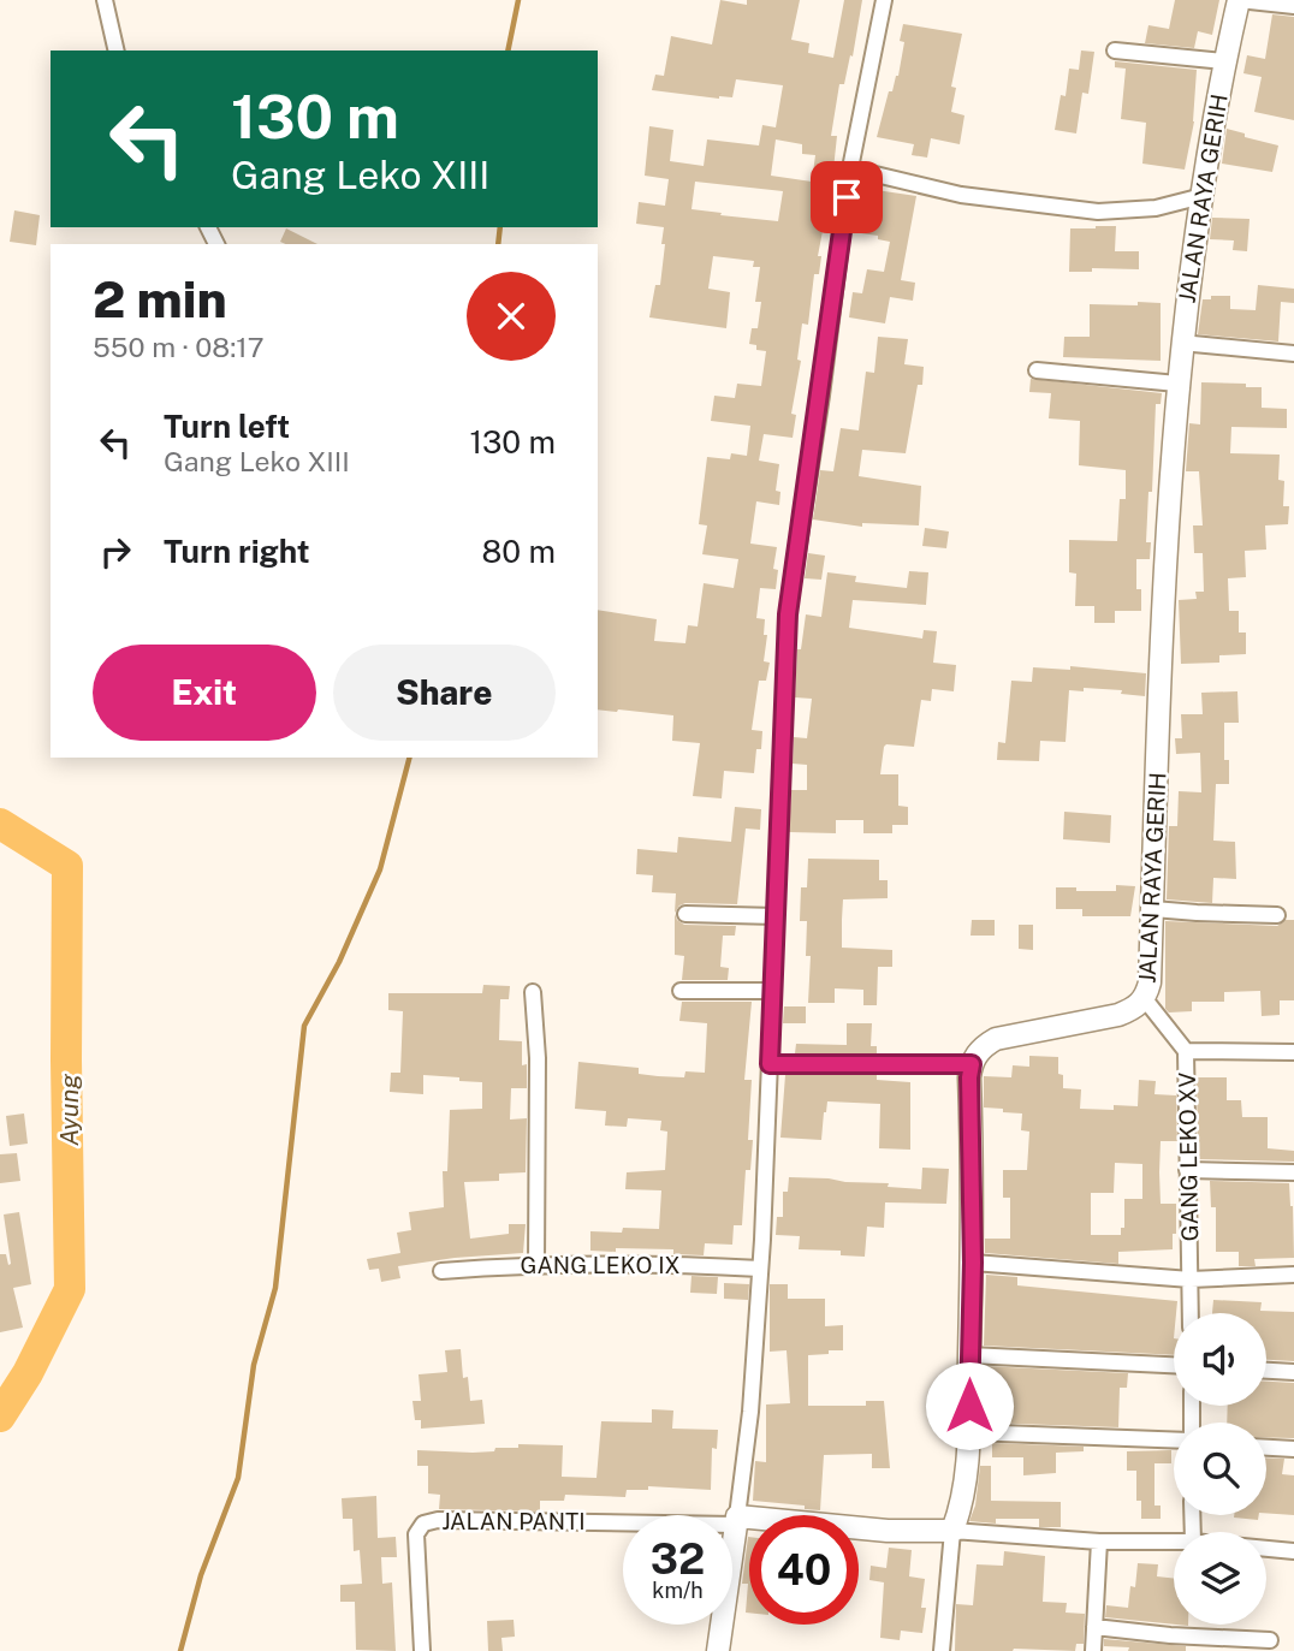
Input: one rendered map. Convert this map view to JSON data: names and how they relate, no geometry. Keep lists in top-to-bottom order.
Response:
{
  "streets": {
    "street": [
      "JALAN RAYA GERIH",
      "GANG LEKO XV",
      "GANG LEKO IX",
      "JALAN PANTI"
    ]
  },
  "crossings": [
    ["JALAN RAYA GERIH", "GANG LEKO XV"]
  ],
  "water": ["Ayung"],
  "page": {
    "turn": ["130 m", "Gang Leko XIII"],
    "heading": ["2 min", "550 m · 08:17"],
    "list": [
      {
        "name": "Turn left",
        "note": "Gang Leko XIII",
        "value": "130 m"
      },
      {
        "name": "Turn right",
        "value": "80 m"
      }
    ],
    "buttons": ["Exit", "Share"],
    "speed": "32 km/h",
    "limit": "40"
  }
}
